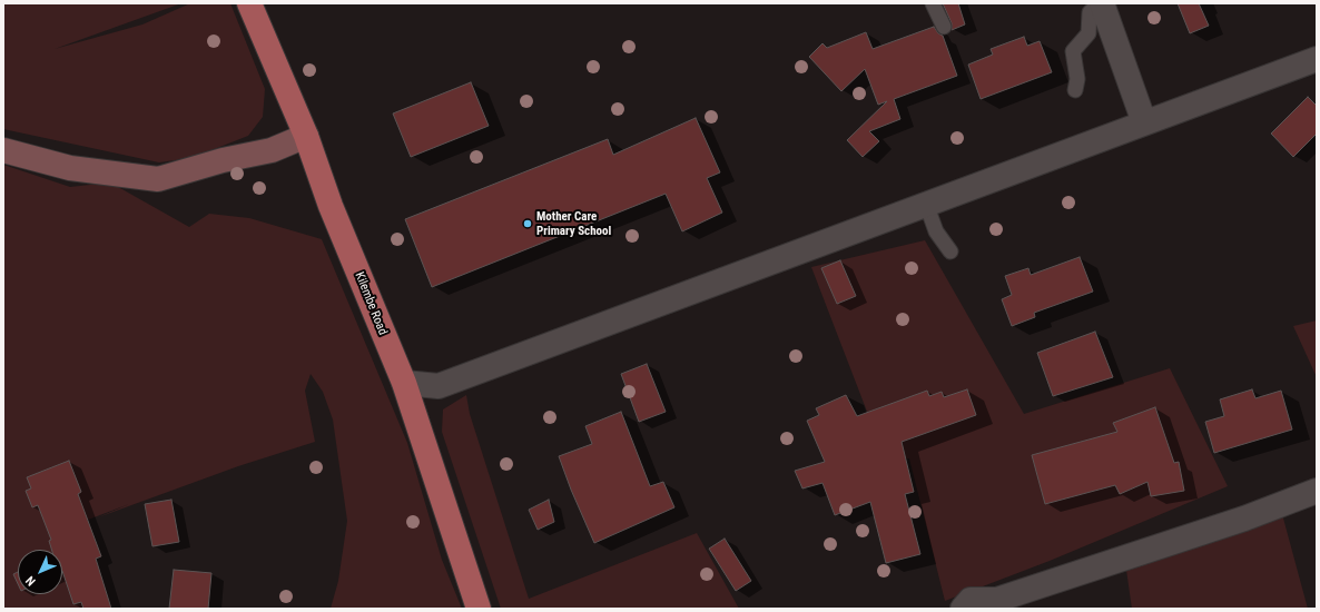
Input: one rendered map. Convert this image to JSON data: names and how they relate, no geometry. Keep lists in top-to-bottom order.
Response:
{
  "streets": {
    "main road": ["Kilembe Road"]
  },
  "places": ["Mother Care Primary School"],
  "north": "bottom left"
}
